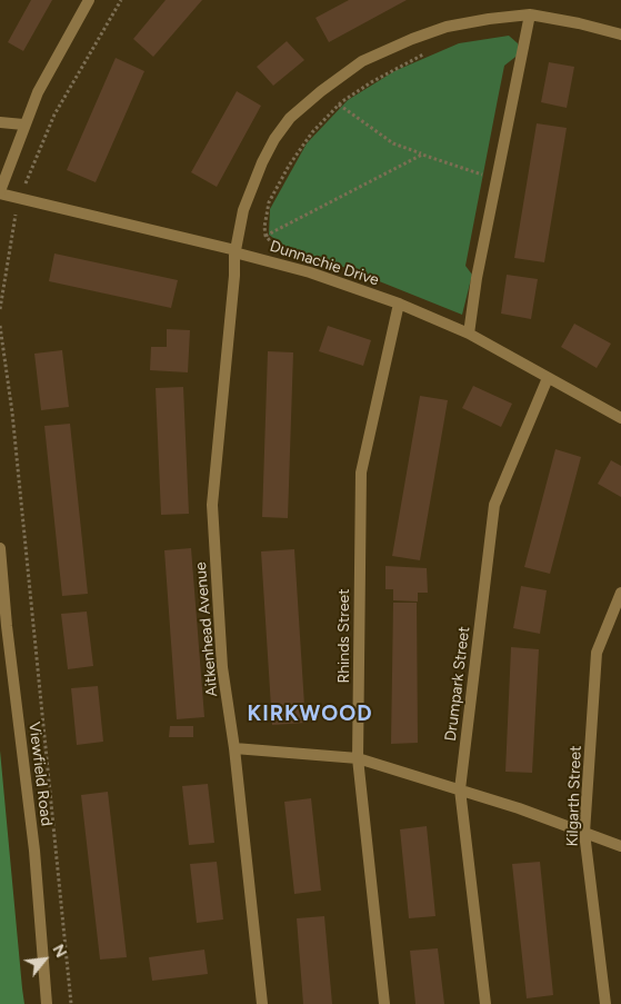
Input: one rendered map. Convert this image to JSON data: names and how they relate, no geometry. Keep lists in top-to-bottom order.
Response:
{
  "streets": {
    "street": [
      "Dunnachie Drive",
      "Aitkenhead Avenue",
      "Rhinds Street",
      "Drumpark Street",
      "Viewfield Road",
      "Kilgarth Street"
    ]
  },
  "crossings": [
    ["Dunnachie Drive", "Aitkenhead Avenue"],
    ["Dunnachie Drive", "Rhinds Street"],
    ["Dunnachie Drive", "Drumpark Street"]
  ],
  "districts": ["KIRKWOOD"],
  "north": "top right"
}
